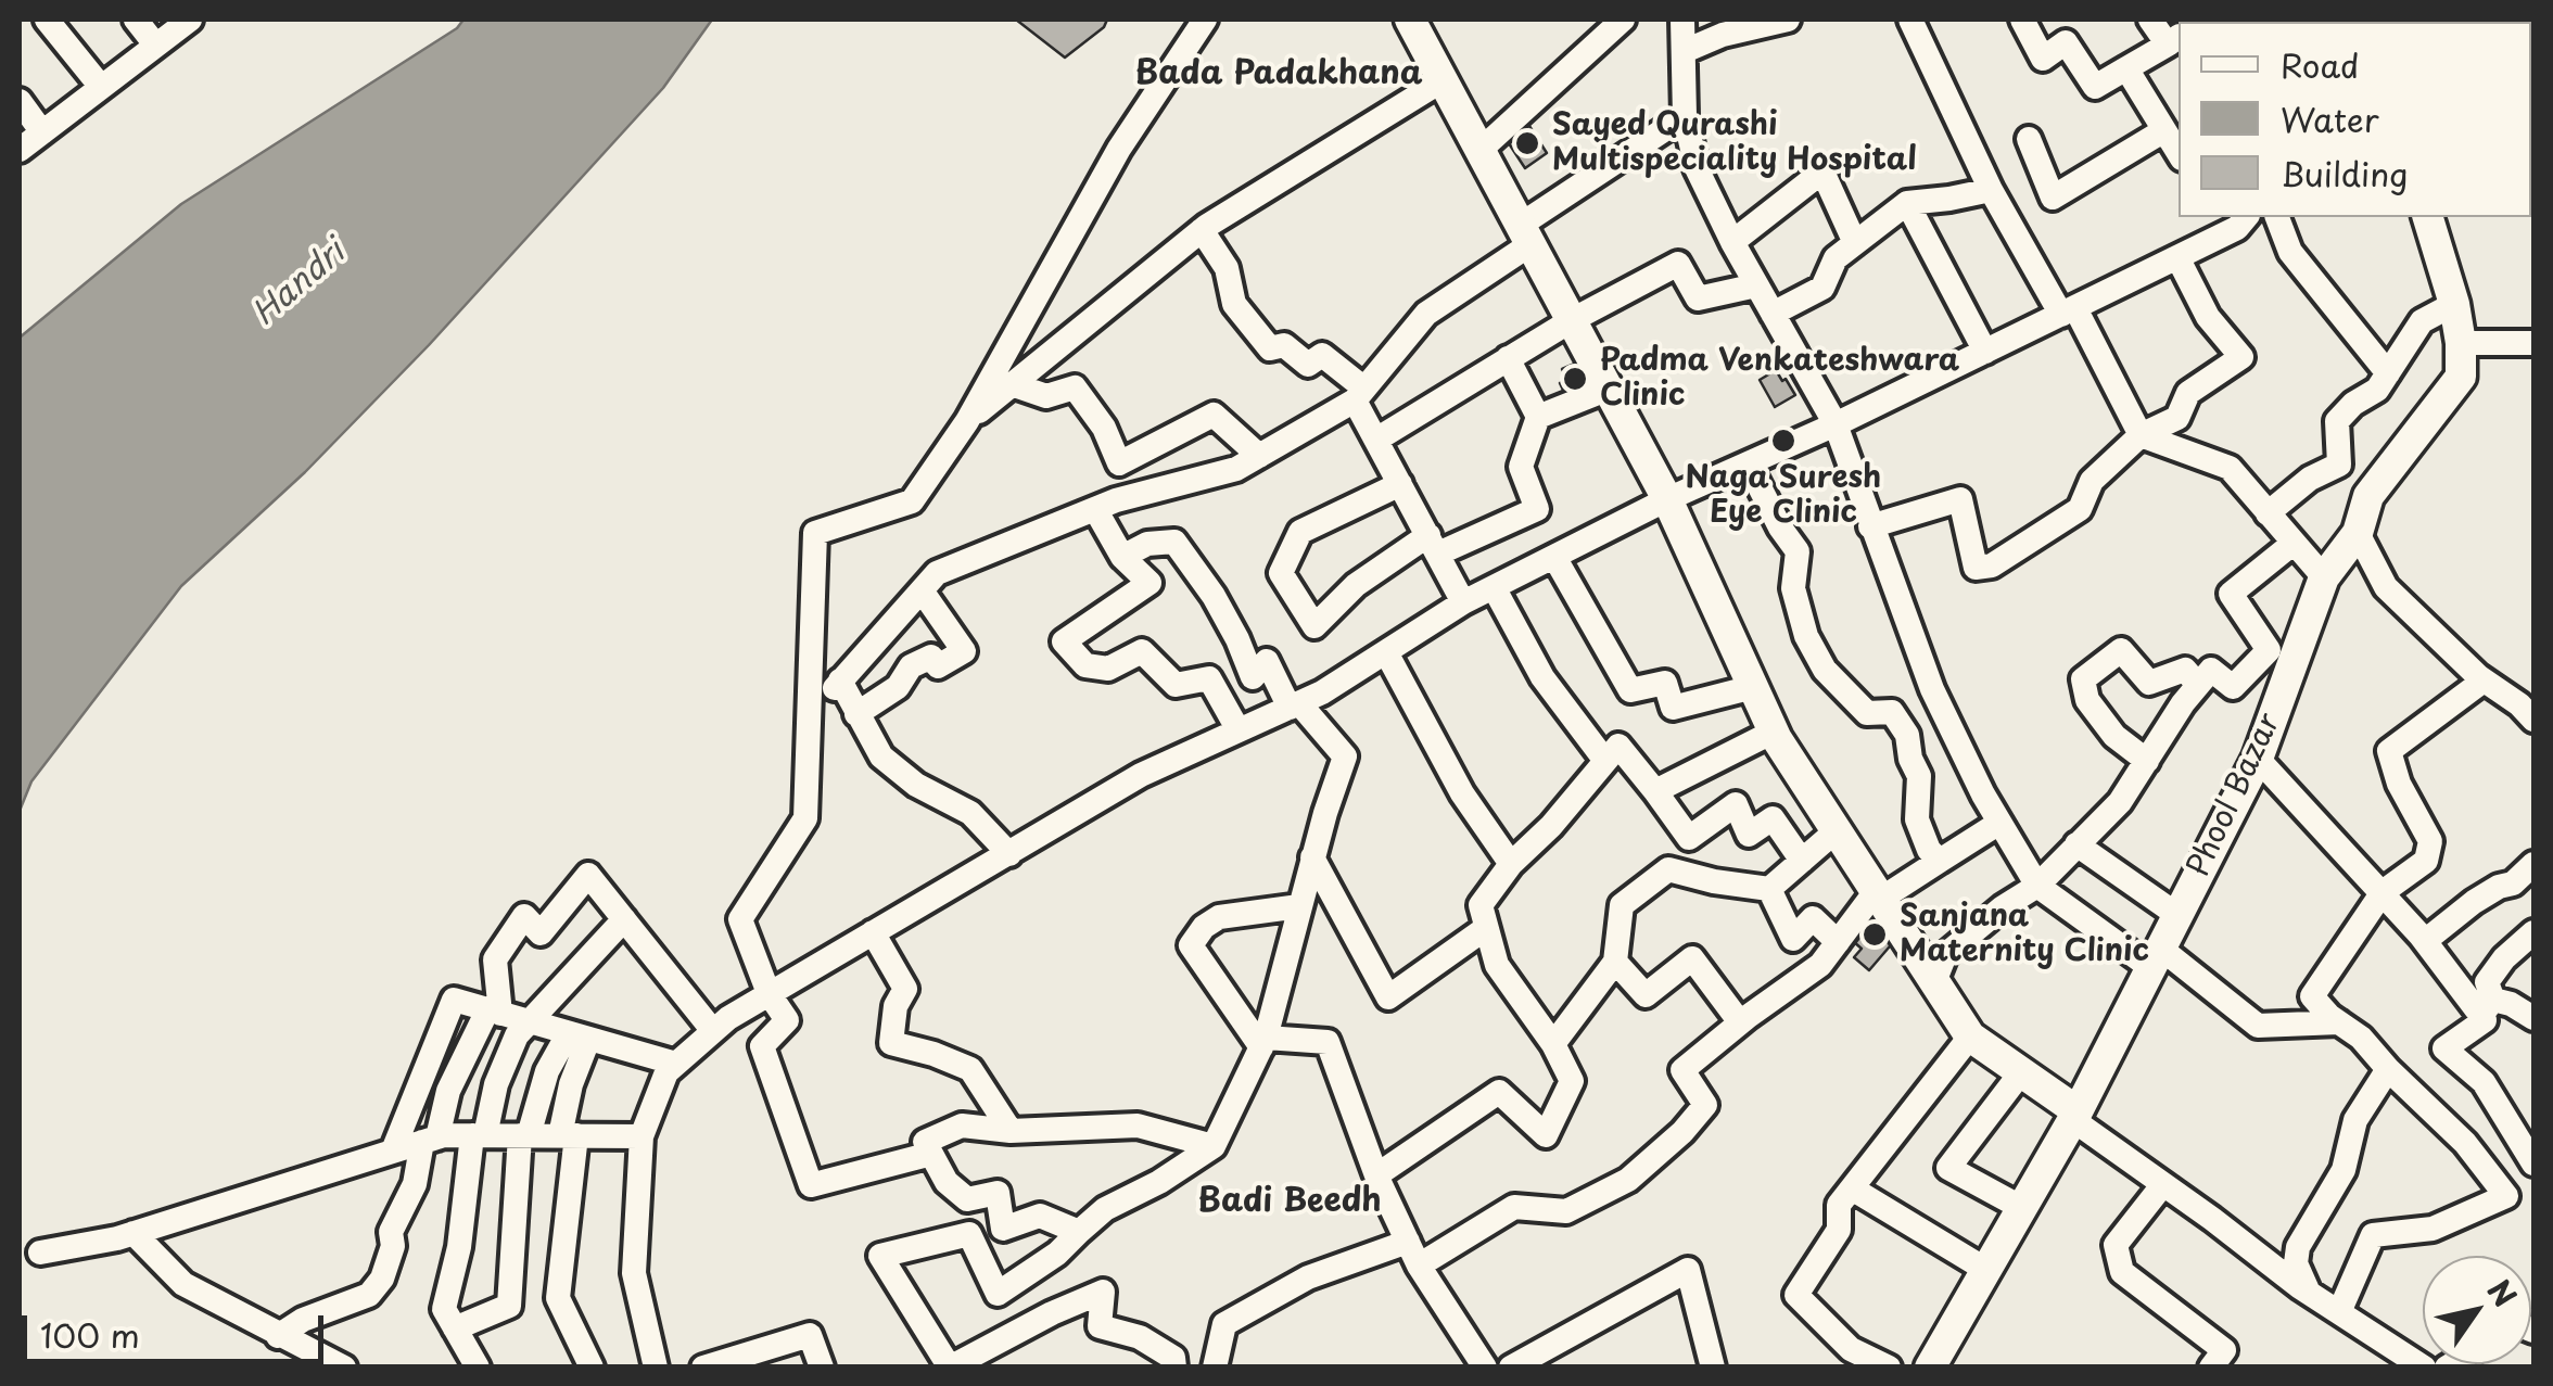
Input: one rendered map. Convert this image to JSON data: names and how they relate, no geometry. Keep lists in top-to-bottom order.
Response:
{
  "streets": {
    "street": ["Phool Bazar"]
  },
  "districts": ["Bada Padakhana", "Badi Beedh"],
  "water": ["Handri"],
  "places": [
    "Sayed Qurashi Multispeciality Hospital",
    "Padma Venkateshwara Clinic",
    "Naga Suresh Eye Clinic",
    "Sanjana Maternity Clinic"
  ],
  "legend": ["Road", "Water", "Building"],
  "scale_bar": "100 m",
  "north": "top right"
}
